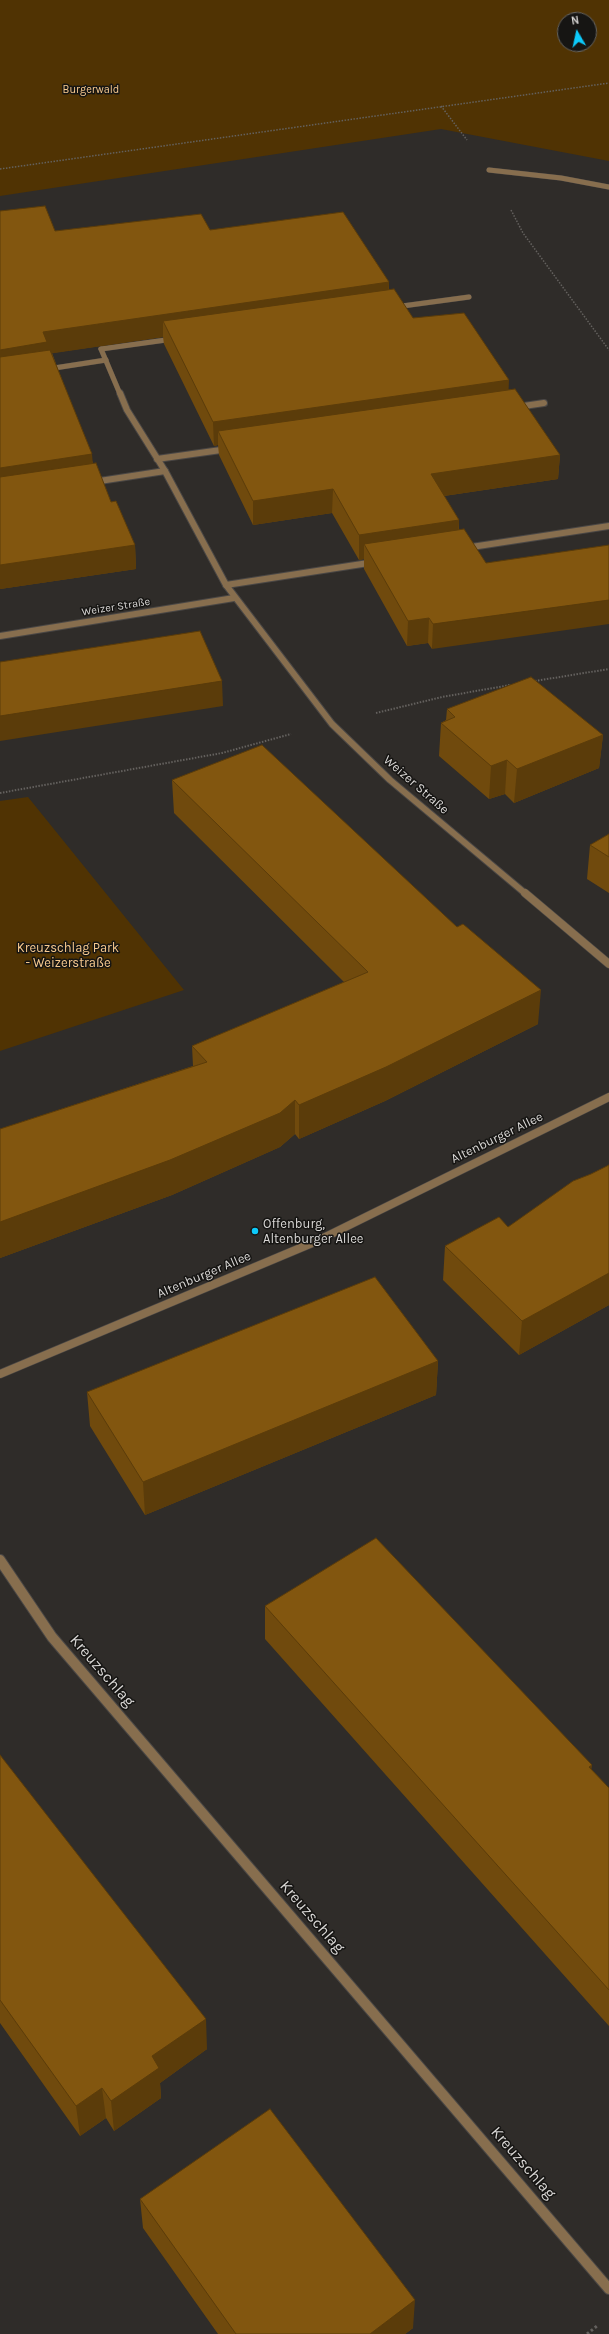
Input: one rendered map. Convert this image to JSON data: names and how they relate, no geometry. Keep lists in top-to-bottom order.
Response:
{
  "streets": {
    "street": ["Weizer Straße", "Altenburger Allee", "Kreuzschlag"]
  },
  "parks": ["Burgerwald", "Kreuzschlag Park - Weizerstraße"],
  "places": ["Offenburg, Altenburger Allee"],
  "north": "top"
}
